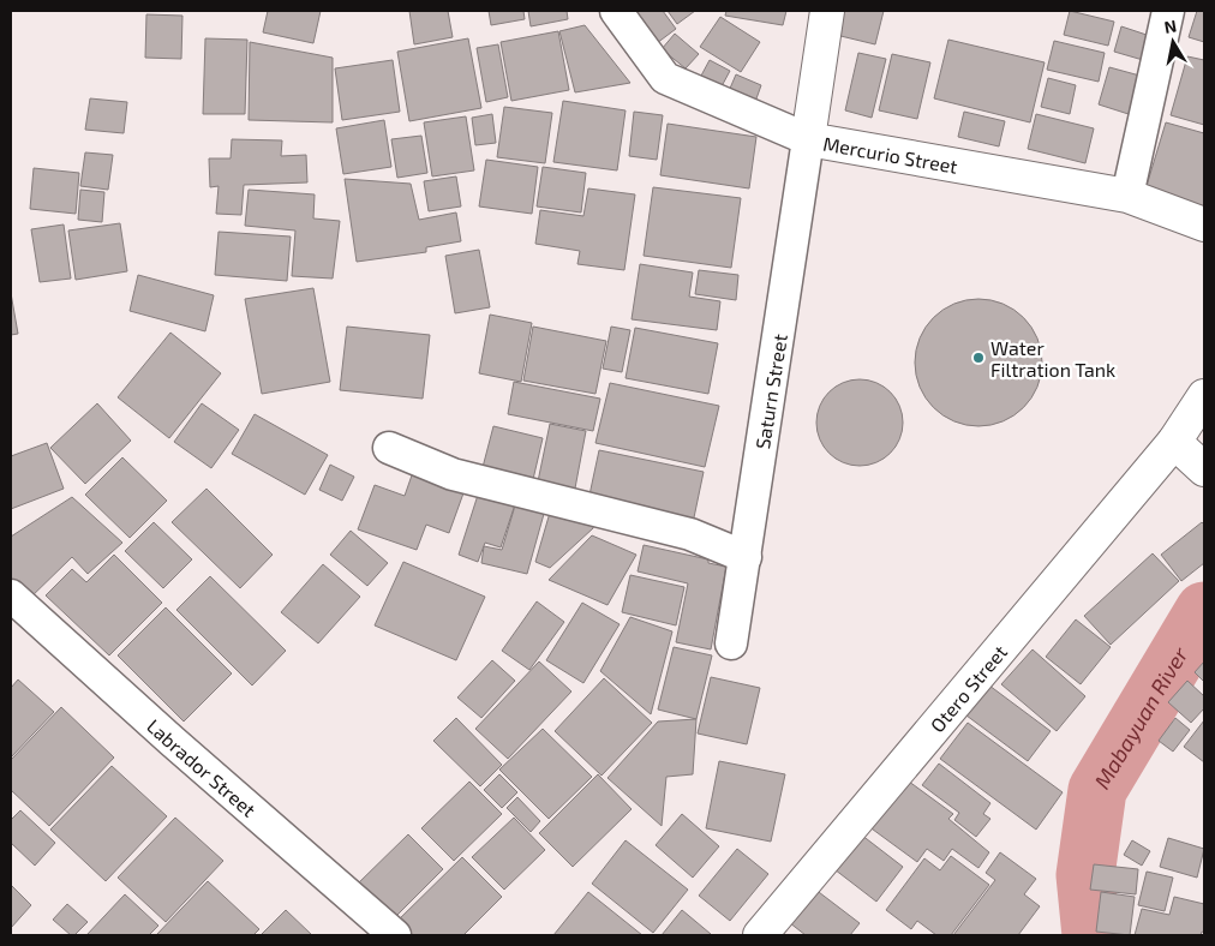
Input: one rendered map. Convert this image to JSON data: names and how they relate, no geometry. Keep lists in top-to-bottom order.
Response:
{
  "streets": {
    "main road": ["Mercurio Street", "Otero Street"],
    "street": ["Saturn Street", "Labrador Street"]
  },
  "crossings": [
    ["Mercurio Street", "Saturn Street"]
  ],
  "water": ["Mabayuan River"],
  "places": ["Water Filtration Tank"],
  "north": "top"
}
